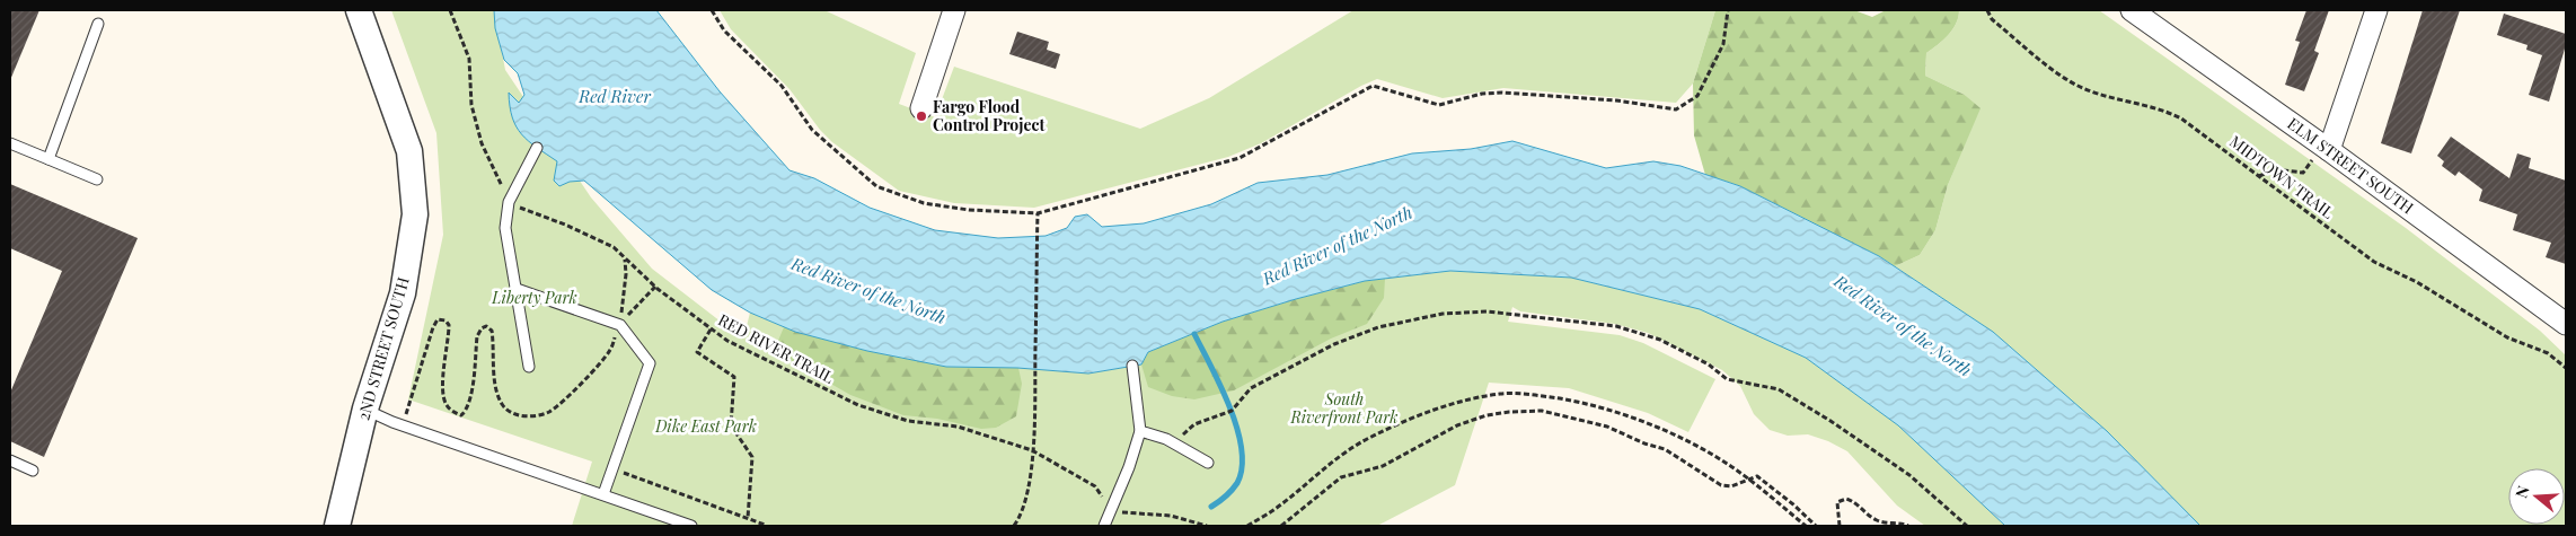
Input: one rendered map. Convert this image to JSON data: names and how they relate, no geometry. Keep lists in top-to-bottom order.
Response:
{
  "streets": {
    "street": ["ELM STREET SOUTH", "2ND STREET SOUTH"],
    "path": ["MIDTOWN TRAIL", "RED RIVER TRAIL"]
  },
  "water": ["Red River", "Red River of the North"],
  "parks": ["Liberty Park", "South Riverfront Park", "Dike East Park"],
  "places": ["Fargo Flood Control Project"],
  "north": "left"
}
